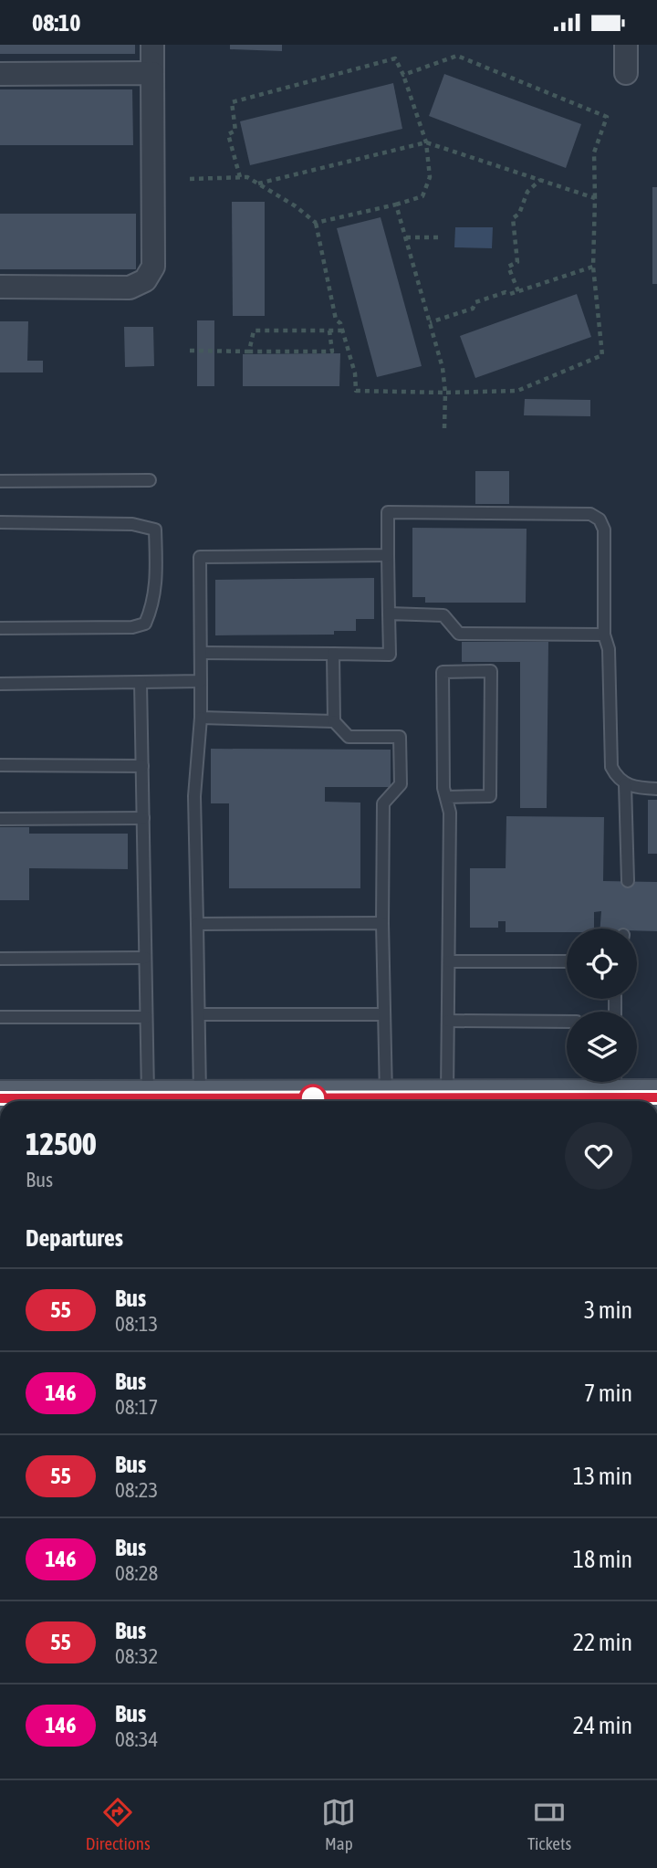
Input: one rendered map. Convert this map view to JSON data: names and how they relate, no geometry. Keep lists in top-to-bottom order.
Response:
{
  "lines": ["bus line 55"],
  "page": {
    "status": "08:10",
    "heading": [
      ["12500", "Bus"],
      "Departures"
    ],
    "list": [
      {
        "mark": "55",
        "name": "Bus",
        "note": "08:13",
        "value": "3 min"
      },
      {
        "mark": "146",
        "name": "Bus",
        "note": "08:17",
        "value": "7 min"
      },
      {
        "mark": "55",
        "name": "Bus",
        "note": "08:23",
        "value": "13 min"
      },
      {
        "mark": "146",
        "name": "Bus",
        "note": "08:28",
        "value": "18 min"
      },
      {
        "mark": "55",
        "name": "Bus",
        "note": "08:32",
        "value": "22 min"
      },
      {
        "mark": "146",
        "name": "Bus",
        "note": "08:34",
        "value": "24 min"
      }
    ],
    "tabs": ["Directions", "Map", "Tickets"]
  }
}
